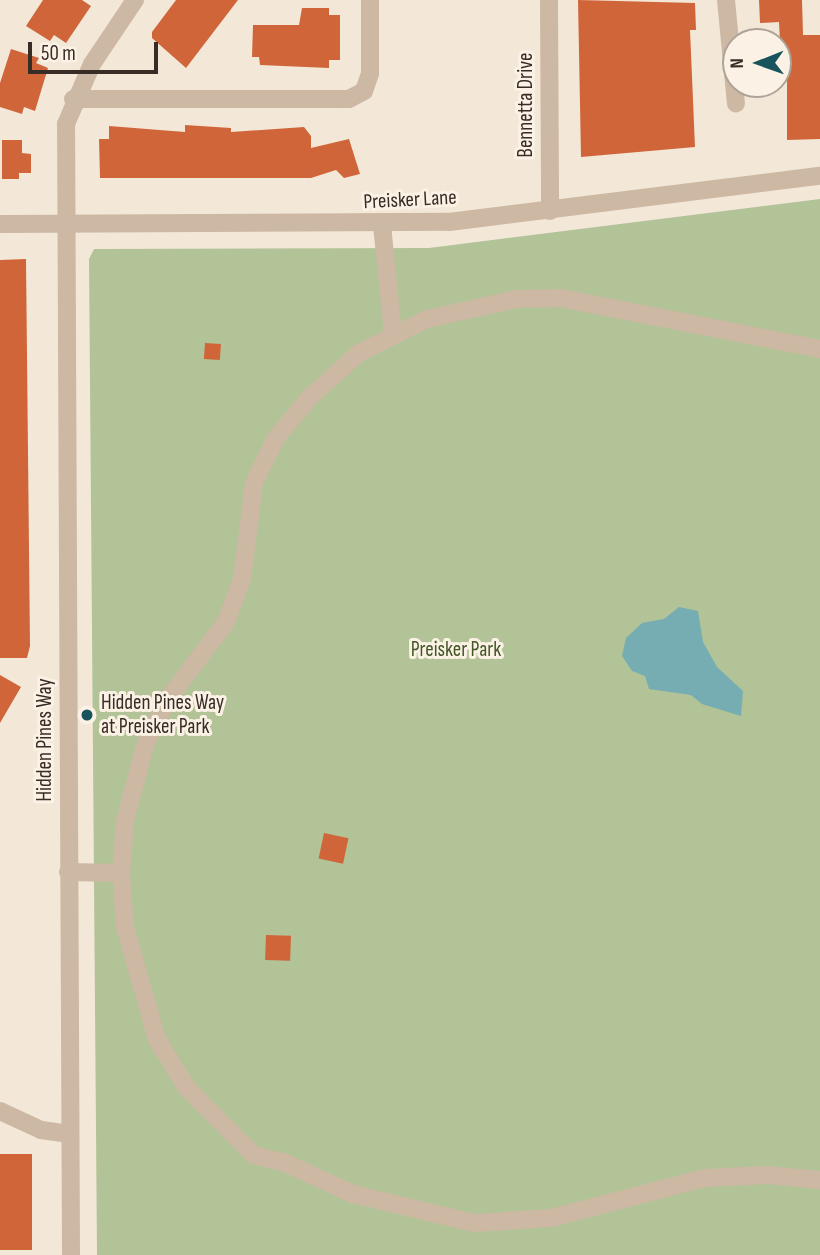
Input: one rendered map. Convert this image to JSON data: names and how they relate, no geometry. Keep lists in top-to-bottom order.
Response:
{
  "streets": {
    "street": ["Bennetta Drive", "Preisker Lane", "Hidden Pines Way"]
  },
  "crossings": [
    ["Bennetta Drive", "Preisker Lane"],
    ["Preisker Lane", "Hidden Pines Way"]
  ],
  "parks": ["Preisker Park"],
  "places": ["Hidden Pines Way at Preisker Park"],
  "scale_bar": "50 m",
  "north": "left"
}
